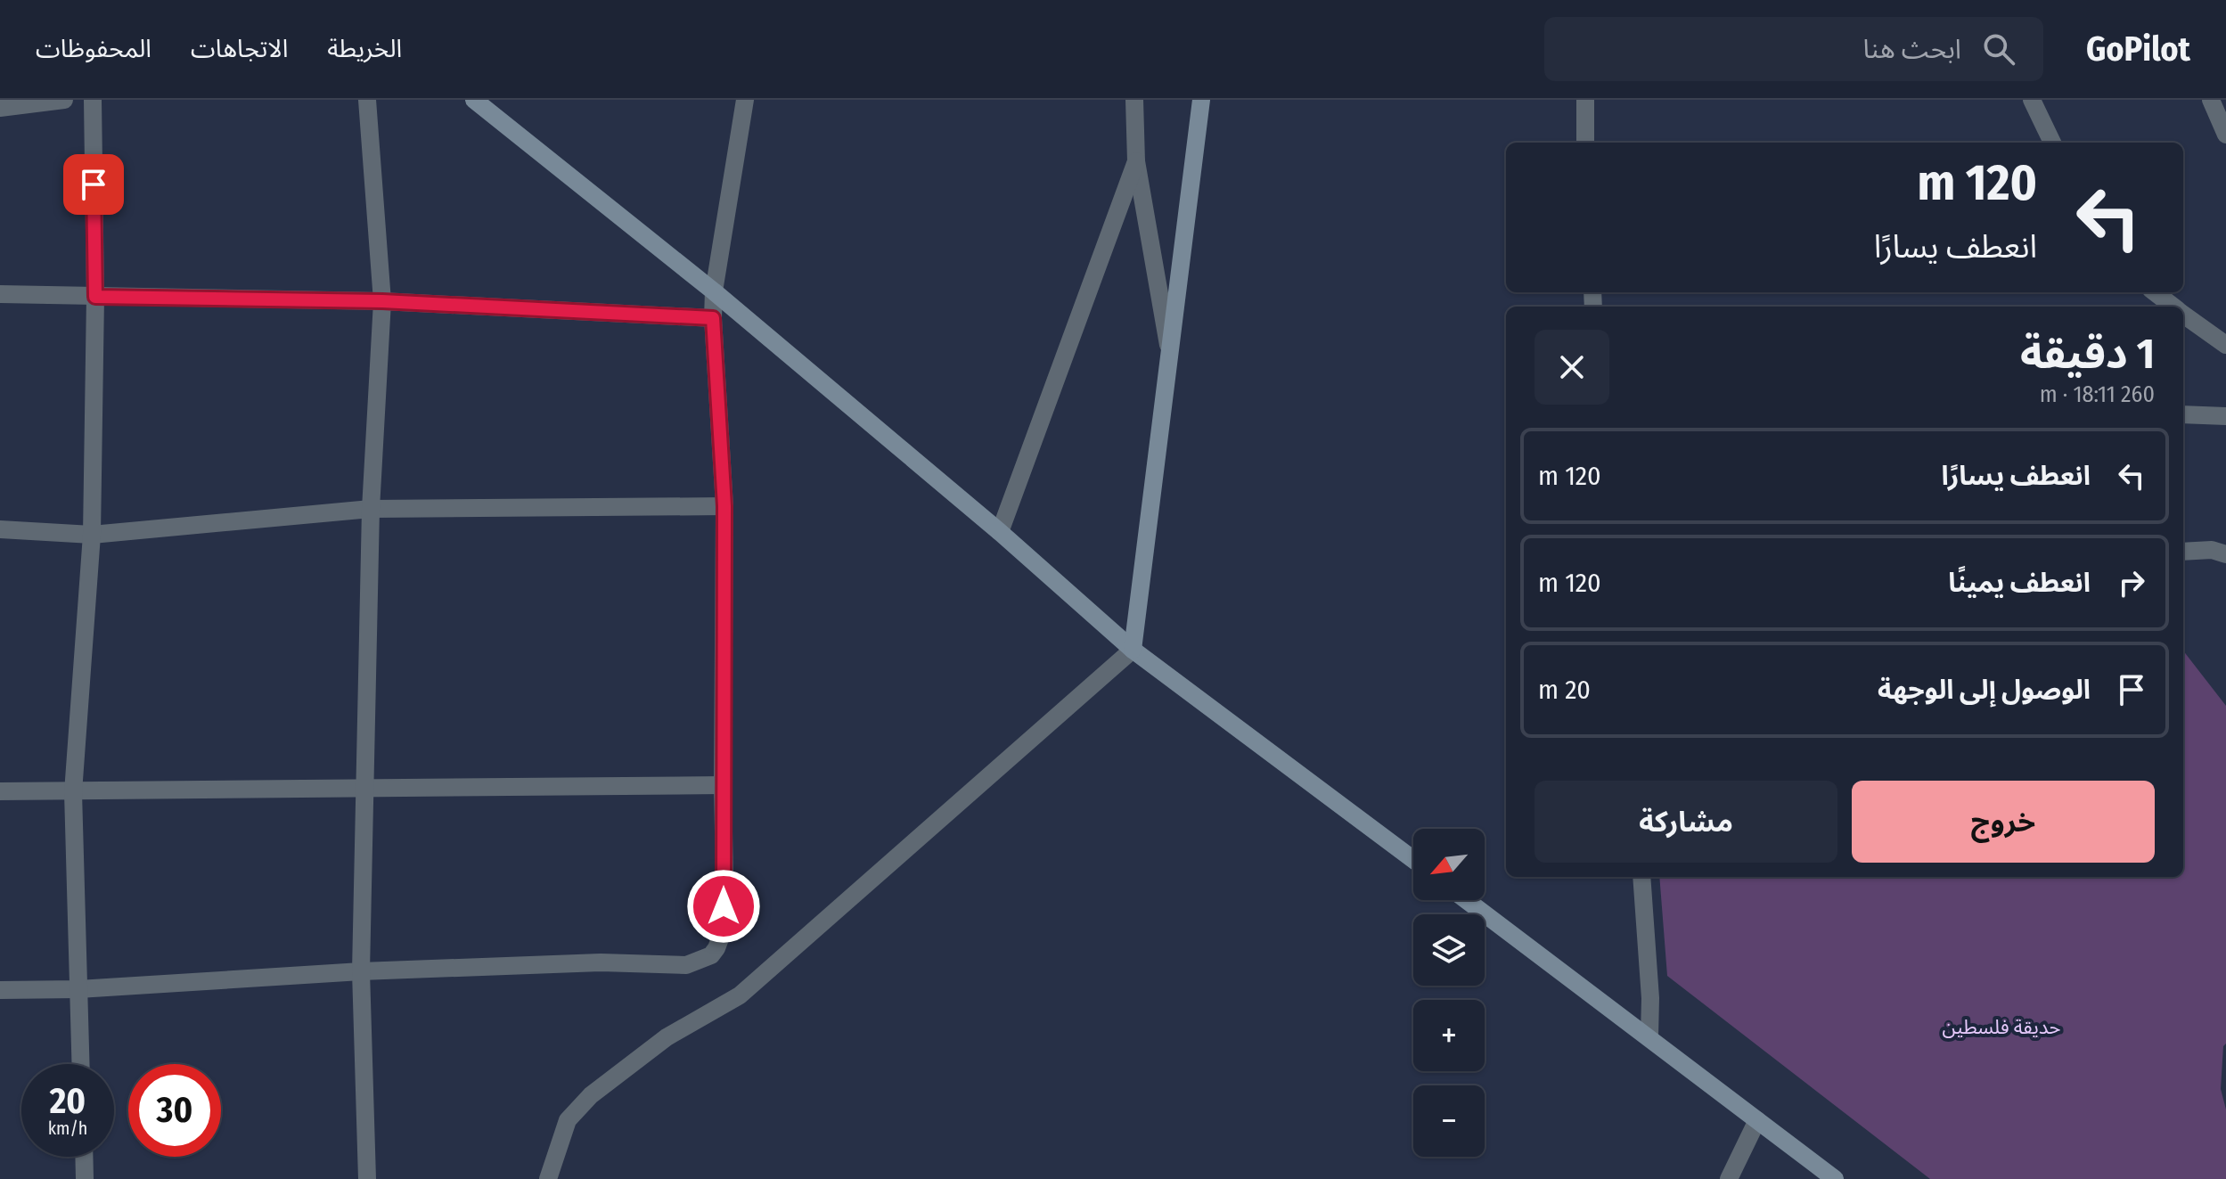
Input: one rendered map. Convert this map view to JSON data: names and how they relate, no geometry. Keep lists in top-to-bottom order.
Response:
{
  "parks": ["حديقة فلسطين"],
  "north": "bottom left",
  "page": {
    "header": "GoPilot",
    "search": "ابحث هنا",
    "nav": ["الخريطة", "الاتجاهات", "المحفوظات"],
    "turn": ["120 m", "انعطف يسارًا"],
    "heading": ["1 دقيقة", "260 m · 18:11"],
    "list": [
      {
        "name": "انعطف يسارًا",
        "value": "120 m"
      },
      {
        "name": "انعطف يمينًا",
        "value": "120 m"
      },
      {
        "name": "الوصول إلى الوجهة",
        "value": "20 m"
      }
    ],
    "buttons": ["خروج", "مشاركة"],
    "map_buttons": ["+", "−"],
    "speed": "20 km/h",
    "limit": "30"
  }
}
